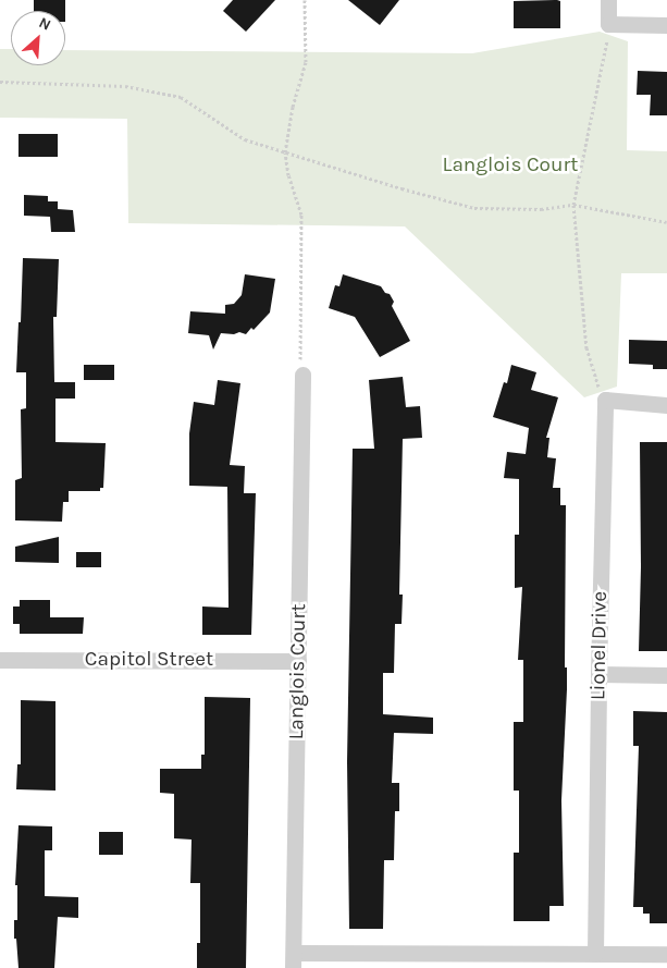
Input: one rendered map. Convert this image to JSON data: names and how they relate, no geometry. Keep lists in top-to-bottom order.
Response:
{
  "streets": {
    "street": ["Lionel Drive", "Capitol Street", "Langlois Court"]
  },
  "crossings": [
    ["Capitol Street", "Langlois Court"]
  ],
  "parks": ["Langlois Court"],
  "north": "top right"
}
